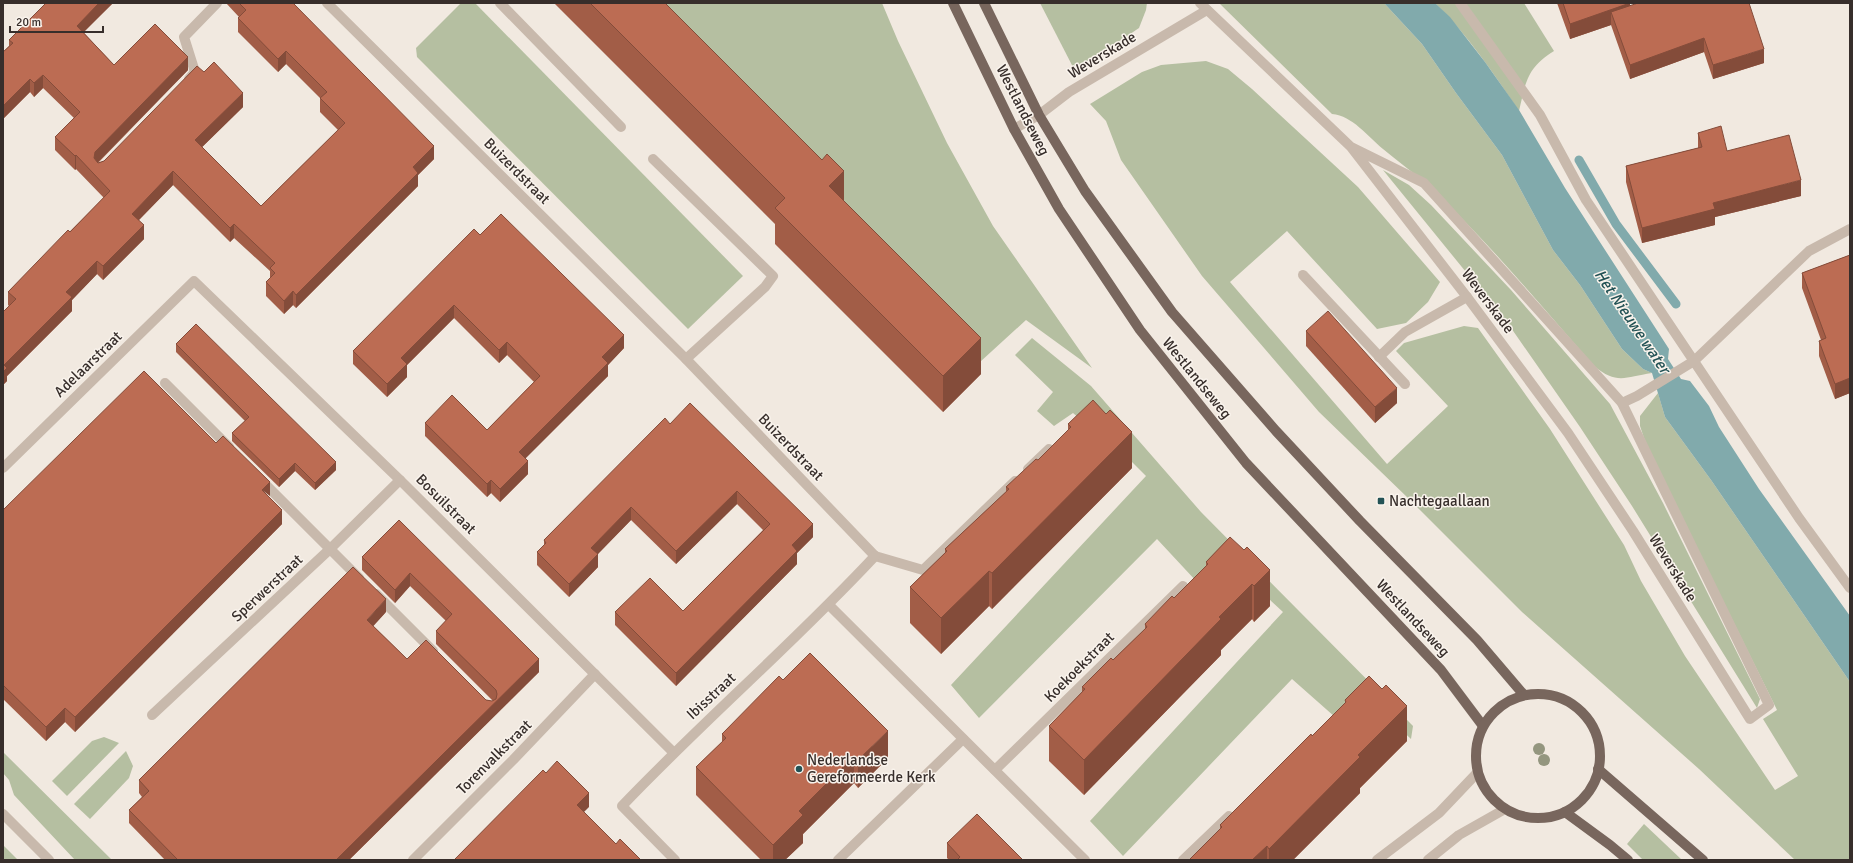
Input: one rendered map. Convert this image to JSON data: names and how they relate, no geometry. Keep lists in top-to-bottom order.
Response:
{
  "streets": {
    "main road": ["Westlandseweg"],
    "street": [
      "Weverskade",
      "Buizerdstraat",
      "Adelaarstraat",
      "Bosuilstraat",
      "Sperwerstraat",
      "Koekoekstraat",
      "Ibisstraat",
      "Torenvalkstraat"
    ]
  },
  "crossings": [
    ["Weverskade", "Westlandseweg"],
    ["Buizerdstraat", "Ibisstraat"],
    ["Adelaarstraat", "Bosuilstraat"],
    ["Bosuilstraat", "Sperwerstraat"],
    ["Bosuilstraat", "Ibisstraat"],
    ["Bosuilstraat", "Torenvalkstraat"]
  ],
  "water": ["Het Nieuwe water"],
  "places": {
    "transit": ["Nachtegaallaan"],
    "other": ["Nederlandse Gereformeerde Kerk"]
  },
  "scale_bar": "20 m"
}
